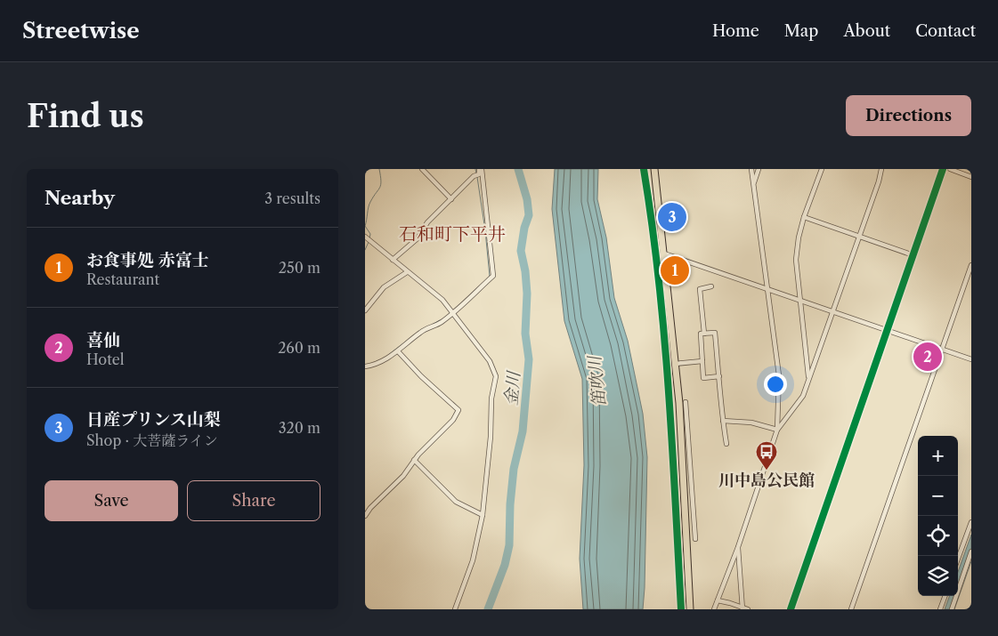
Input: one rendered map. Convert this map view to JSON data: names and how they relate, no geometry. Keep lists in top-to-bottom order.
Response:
{
  "districts": ["石和町下平井"],
  "water": ["笛吹川", "金川"],
  "places": {
    "bus stop": ["川中島公民館"]
  },
  "page": {
    "header": "Streetwise",
    "nav": [
      "Home",
      "Map",
      "About",
      "Contact"
    ],
    "buttons": [
      "Directions",
      ["Save", "Share"]
    ],
    "title": "Find us",
    "heading": ["Nearby", "3 results"],
    "pins": ["3", "1", "2"],
    "list": [
      {
        "mark": "1",
        "name": "お食事処 赤富士",
        "note": "Restaurant",
        "value": "250 m"
      },
      {
        "mark": "2",
        "name": "喜仙",
        "note": "Hotel",
        "value": "260 m"
      },
      {
        "mark": "3",
        "name": "日産プリンス山梨",
        "note": "Shop · 大菩薩ライン",
        "value": "320 m"
      }
    ],
    "map_buttons": ["+", "−"]
  }
}
